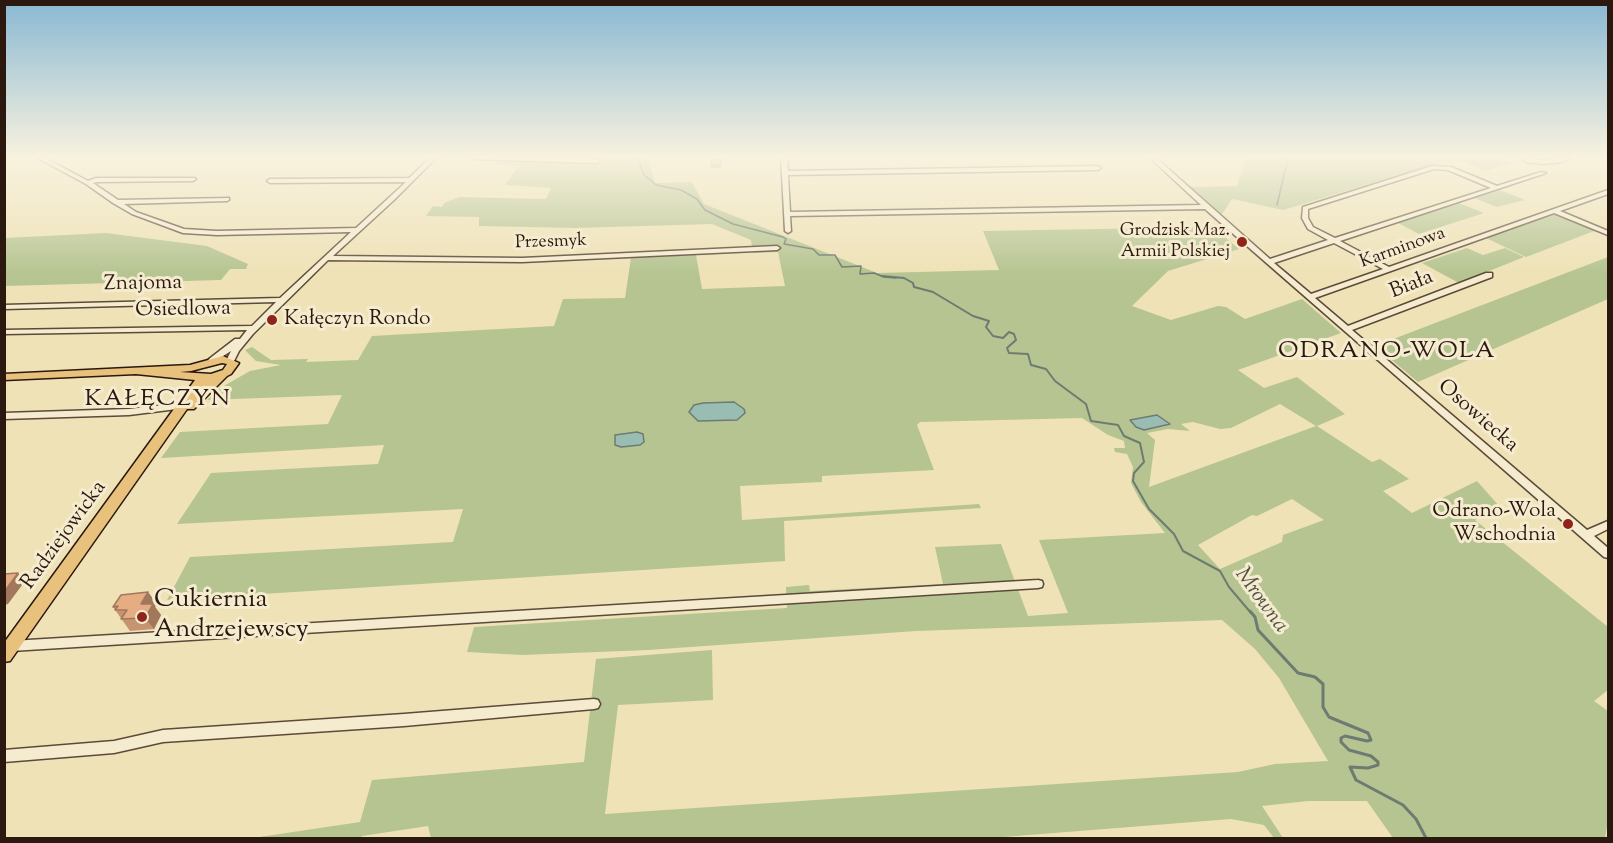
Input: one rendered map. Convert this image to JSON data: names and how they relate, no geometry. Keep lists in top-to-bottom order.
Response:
{
  "streets": {
    "main road": ["Radziejowicka"],
    "street": [
      "Przesmyk",
      "Karminowa",
      "Znajoma",
      "Biała",
      "Osiedlowa",
      "Osowiecka"
    ]
  },
  "crossings": [
    ["Karminowa", "Osowiecka"],
    ["Biała", "Osowiecka"]
  ],
  "districts": ["ODRANO-WOLA", "KAŁĘCZYN"],
  "water": ["Mrowna"],
  "places": [
    "Grodzisk Maz. Armii Polskiej",
    "Kałęczyn Rondo",
    "Odrano-Wola Wschodnia",
    "Cukiernia Andrzejewscy"
  ]
}
